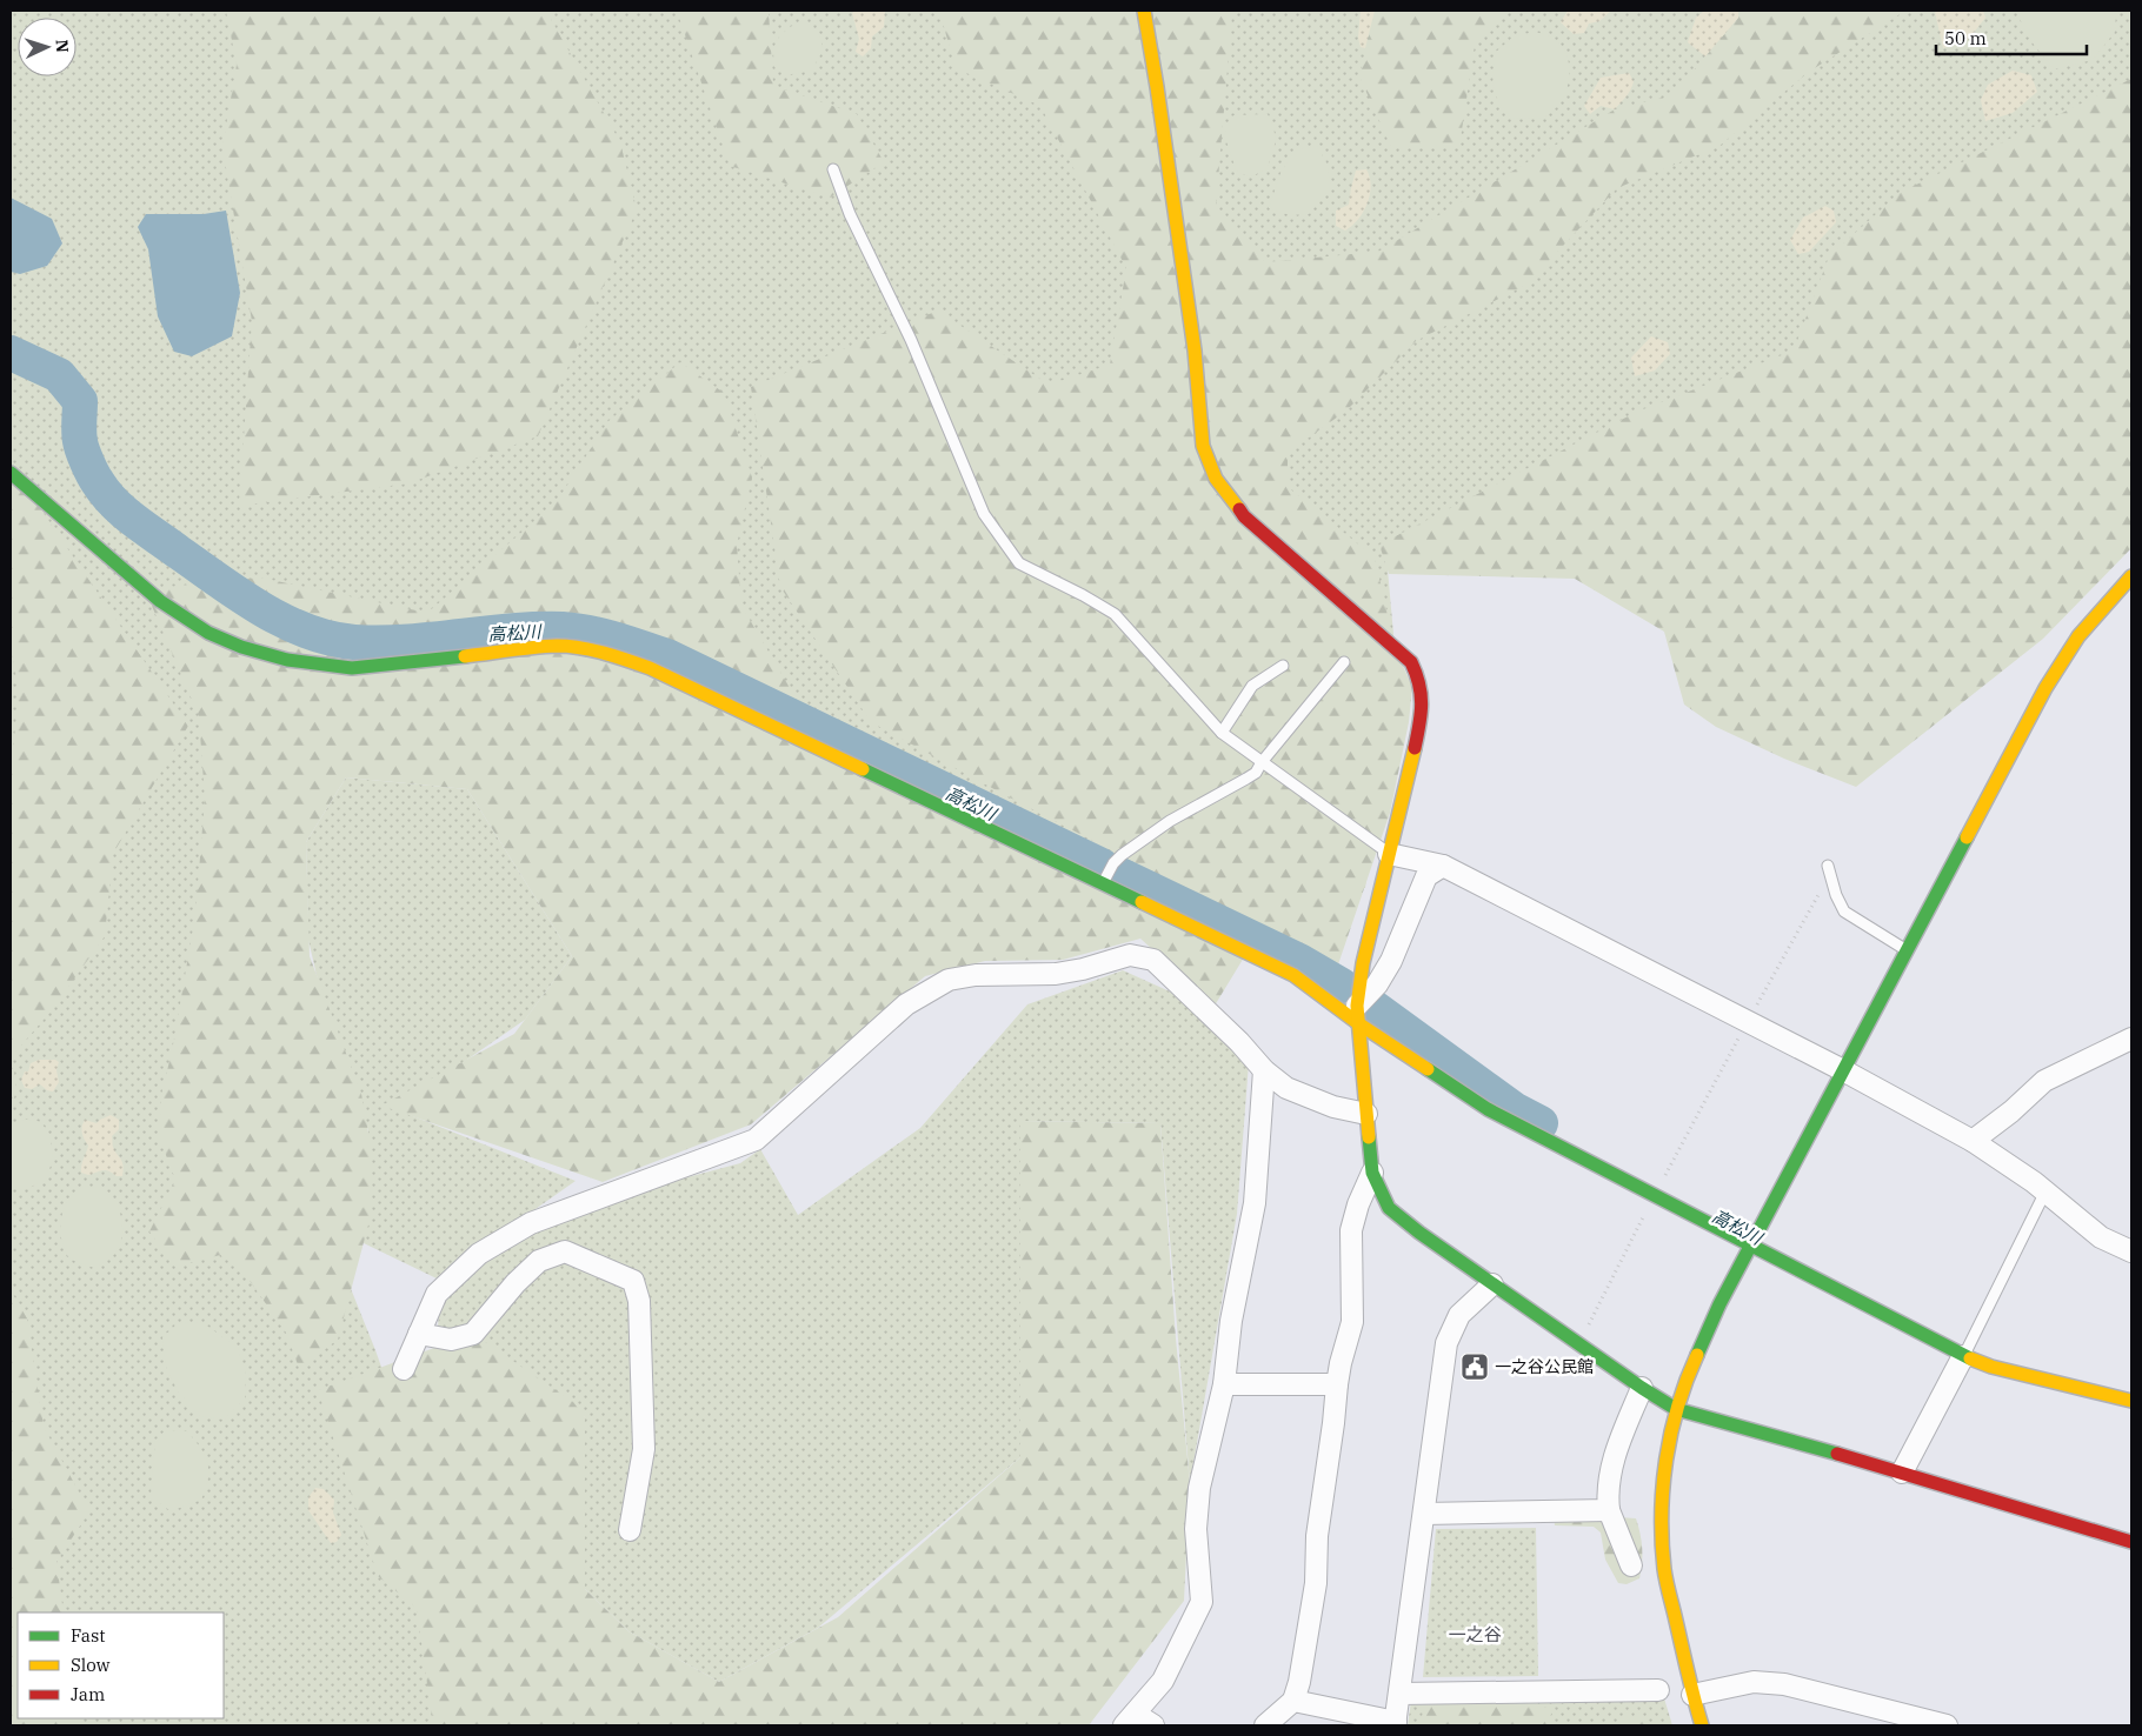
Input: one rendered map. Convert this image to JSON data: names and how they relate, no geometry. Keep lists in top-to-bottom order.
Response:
{
  "districts": ["一之谷"],
  "water": ["高松川"],
  "places": {
    "public building": ["一之谷公民館"]
  },
  "legend": ["Fast", "Slow", "Jam"],
  "scale_bar": "50 m",
  "north": "right"
}
